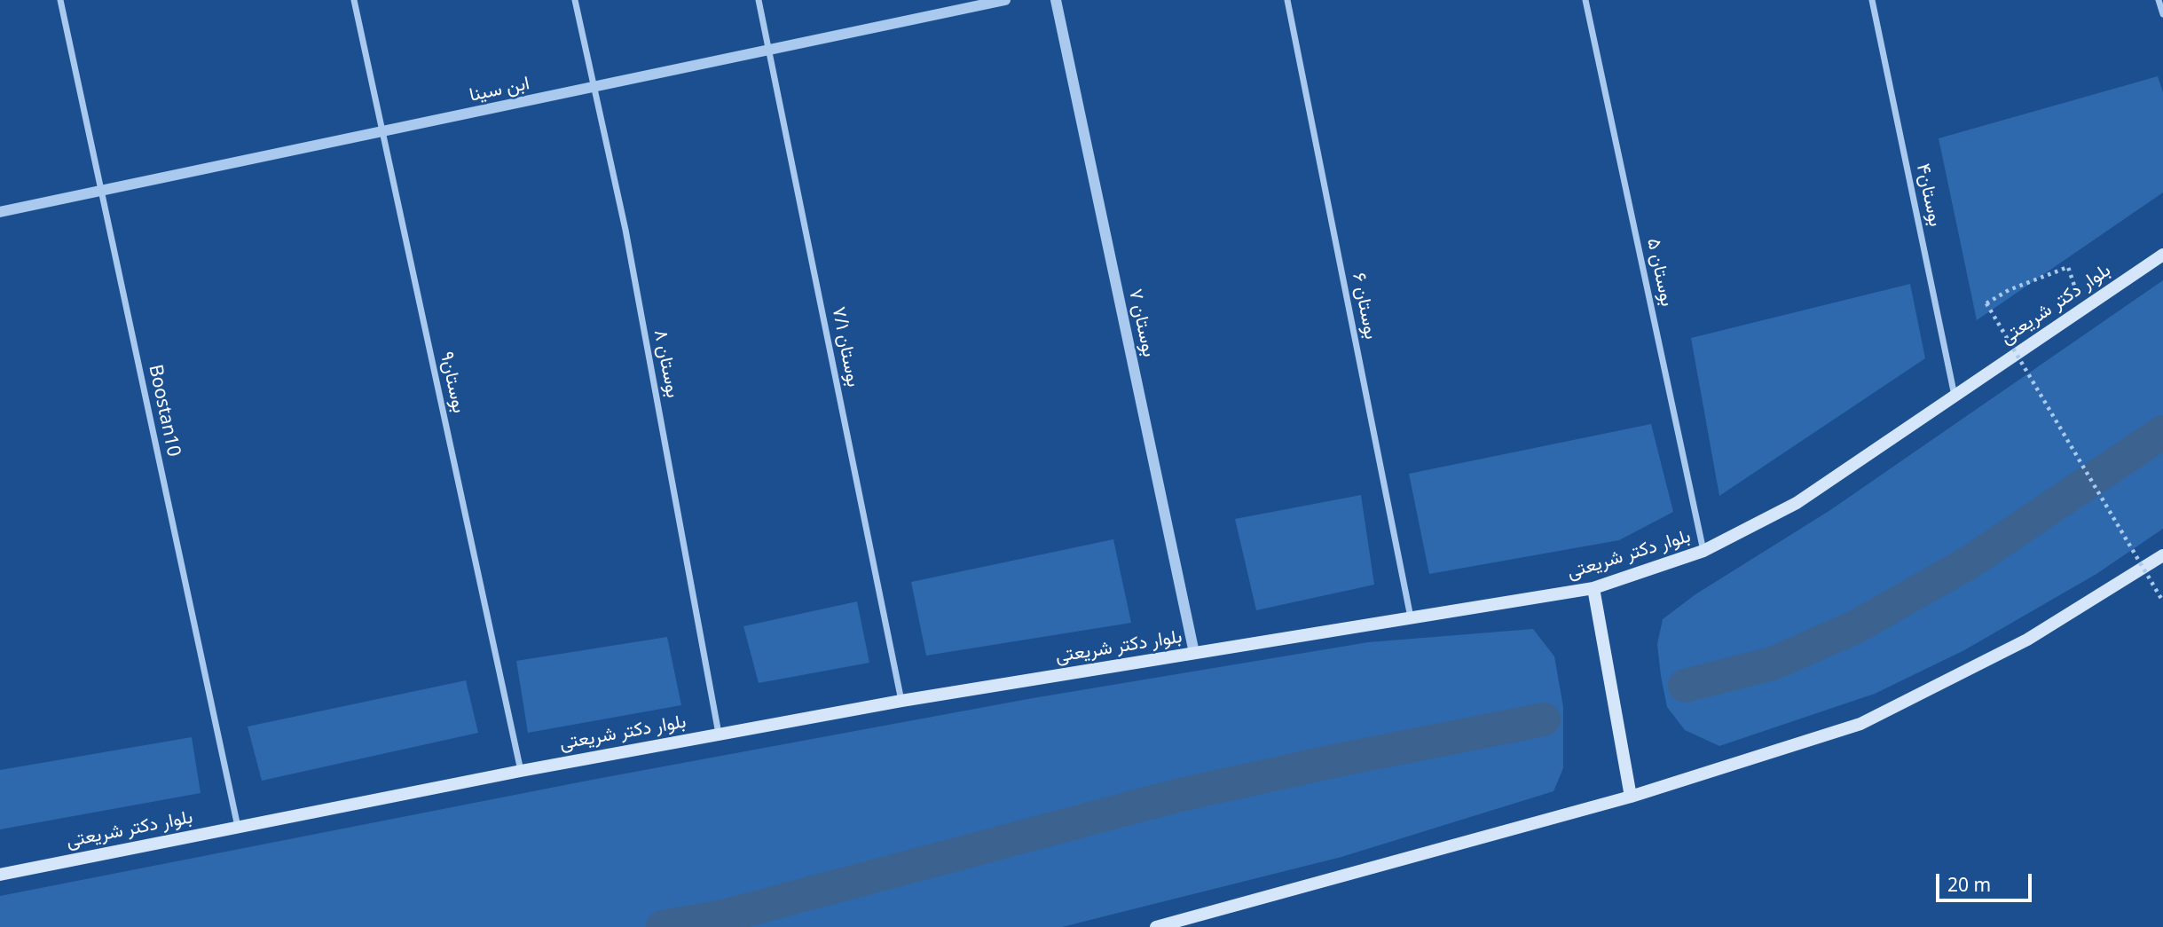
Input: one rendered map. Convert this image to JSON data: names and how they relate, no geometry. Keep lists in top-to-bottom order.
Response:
{
  "streets": {
    "main road": ["بلوار دکتر شریعتی"],
    "street": [
      "ابن سینا",
      "بوستان۴",
      "بوستان ۵",
      "بوستان ۶",
      "بوستان ۷",
      "بوستان ۷/۱",
      "بوستان ۸",
      "بوستان۹",
      "Boostan10"
    ]
  },
  "crossings": [
    ["ابن سینا", "بوستان ۷/۱"],
    ["ابن سینا", "بوستان ۸"],
    ["ابن سینا", "بوستان۹"],
    ["ابن سینا", "Boostan10"],
    ["بوستان۴", "بلوار دکتر شریعتی"],
    ["بوستان ۵", "بلوار دکتر شریعتی"],
    ["بلوار دکتر شریعتی", "بوستان ۶"],
    ["بلوار دکتر شریعتی", "بوستان ۷"],
    ["بلوار دکتر شریعتی", "بوستان ۷/۱"],
    ["بلوار دکتر شریعتی", "بوستان ۸"],
    ["بلوار دکتر شریعتی", "بوستان۹"],
    ["بلوار دکتر شریعتی", "Boostan10"]
  ],
  "scale_bar": "20 m"
}
